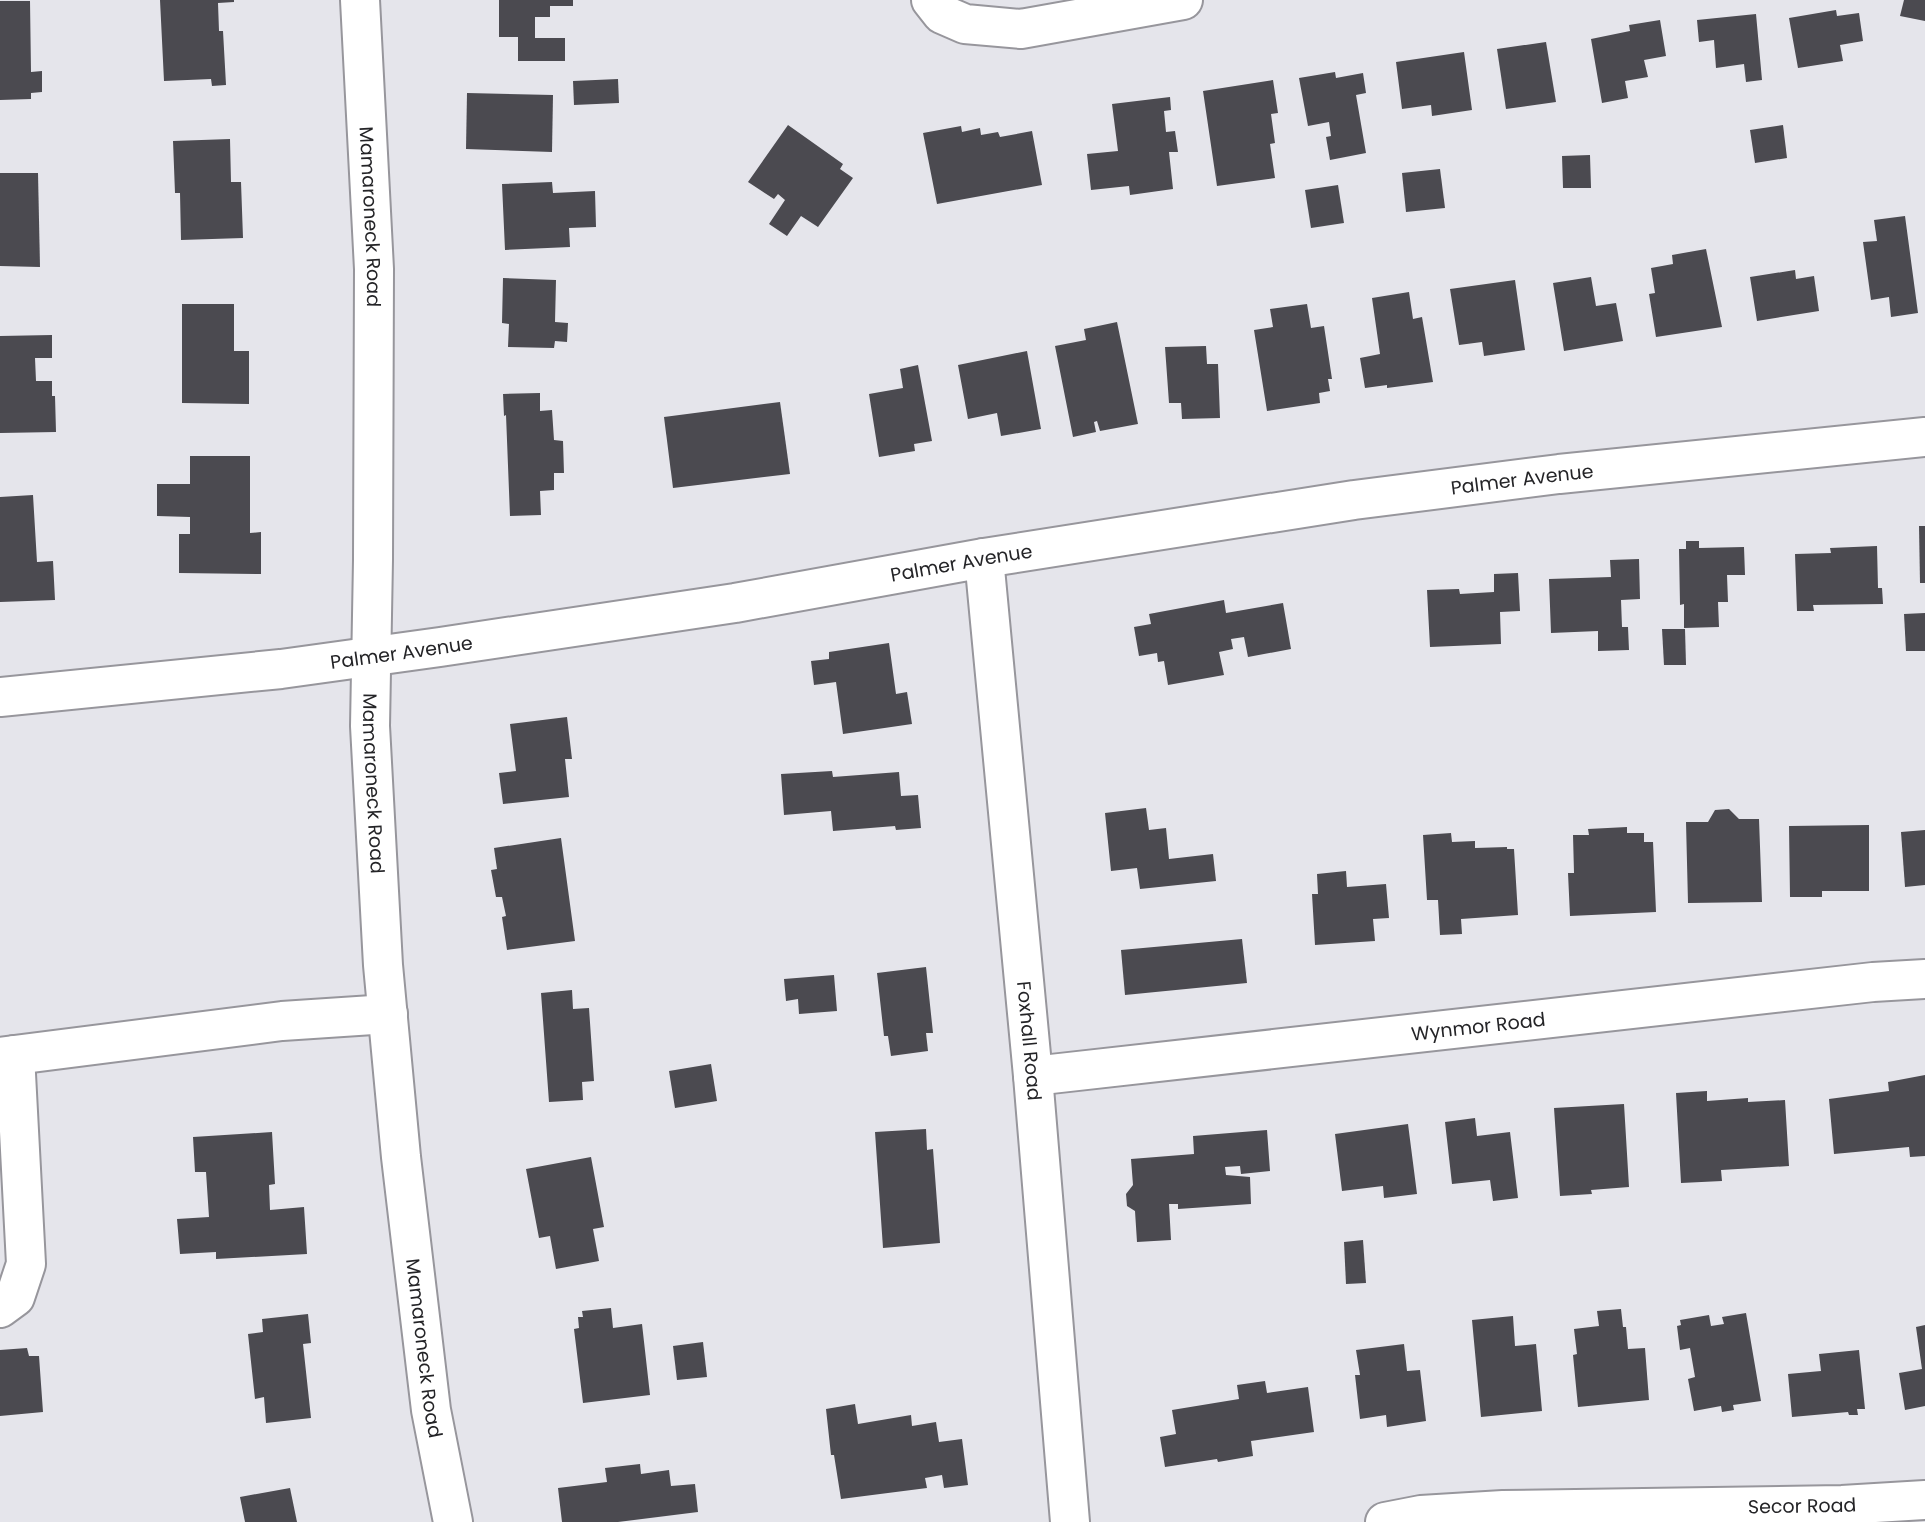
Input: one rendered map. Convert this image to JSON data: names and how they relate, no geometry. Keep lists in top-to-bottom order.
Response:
{
  "streets": {
    "street": [
      "Mamaroneck Road",
      "Palmer Avenue",
      "Wynmor Road",
      "Foxhall Road",
      "Secor Road"
    ]
  },
  "crossings": [
    ["Mamaroneck Road", "Palmer Avenue"],
    ["Palmer Avenue", "Foxhall Road"],
    ["Wynmor Road", "Foxhall Road"]
  ]
}
